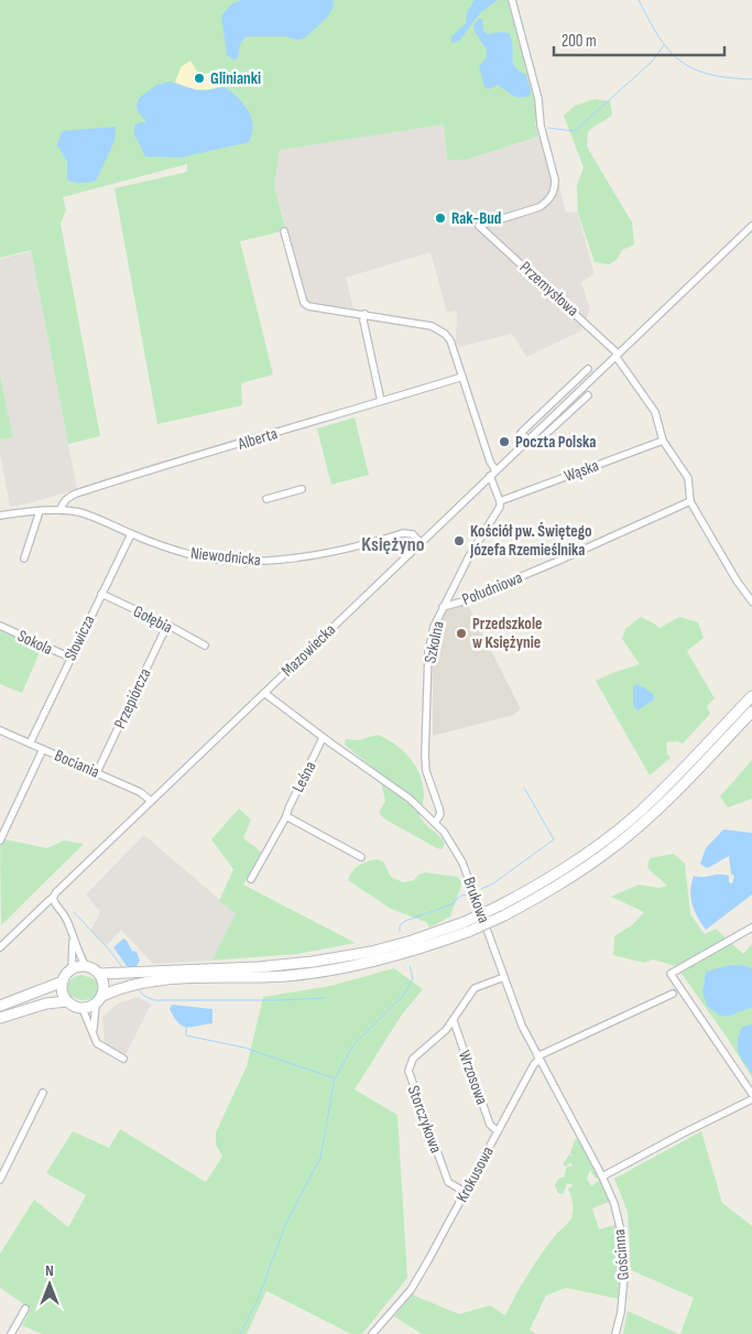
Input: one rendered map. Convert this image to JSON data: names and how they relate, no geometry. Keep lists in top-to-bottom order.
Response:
{
  "streets": {
    "street": [
      "Przemysłowa",
      "Alberta",
      "Wąska",
      "Niewodnicka",
      "Południowa",
      "Gołębia",
      "Słowicza",
      "Sokola",
      "Szkolna",
      "Mazowiecka",
      "Przepiórcza",
      "Bociania",
      "Leśna",
      "Brukowa",
      "Wrzosowa",
      "Storczykowa",
      "Krokusowa",
      "Gościnna"
    ]
  },
  "crossings": [
    ["Przemysłowa", "Wąska"],
    ["Przemysłowa", "Południowa"],
    ["Przemysłowa", "Mazowiecka"],
    ["Alberta", "Niewodnicka"],
    ["Wąska", "Szkolna"],
    ["Niewodnicka", "Słowicza"],
    ["Niewodnicka", "Mazowiecka"],
    ["Południowa", "Szkolna"],
    ["Gołębia", "Słowicza"],
    ["Gołębia", "Przepiórcza"],
    ["Słowicza", "Sokola"],
    ["Słowicza", "Bociania"],
    ["Szkolna", "Brukowa"],
    ["Mazowiecka", "Bociania"],
    ["Mazowiecka", "Brukowa"],
    ["Przepiórcza", "Bociania"],
    ["Leśna", "Brukowa"],
    ["Brukowa", "Storczykowa"],
    ["Brukowa", "Krokusowa"],
    ["Brukowa", "Gościnna"],
    ["Wrzosowa", "Storczykowa"],
    ["Wrzosowa", "Krokusowa"],
    ["Storczykowa", "Krokusowa"]
  ],
  "districts": ["Księżyno"],
  "places": [
    "Glinianki",
    "Rak-Bud",
    "Poczta Polska",
    "Kościół pw. Świętego Józefa Rzemieślnika",
    "Przedszkole w Księżynie"
  ],
  "scale_bar": "200 m",
  "north": "top"
}
